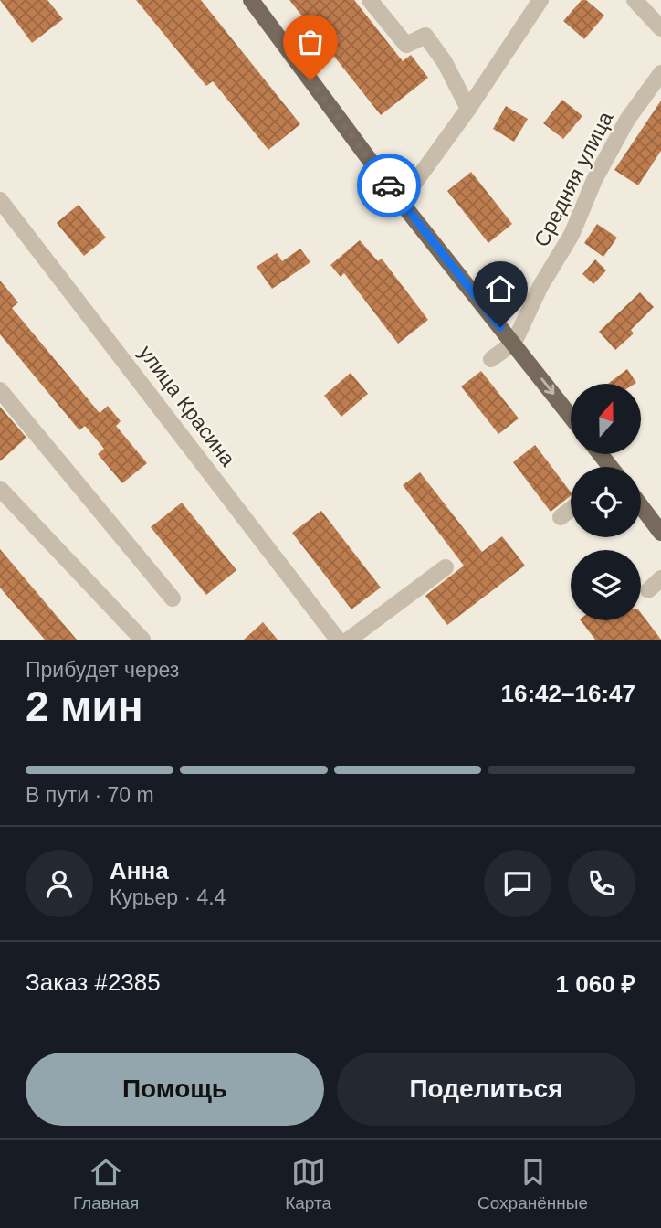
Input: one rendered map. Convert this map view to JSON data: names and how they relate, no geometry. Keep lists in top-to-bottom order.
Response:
{
  "streets": {
    "street": ["Средняя улица", "улица Красина"]
  },
  "north": "top",
  "page": {
    "heading": ["2 мин", "Прибудет через", "16:42–16:47"],
    "panel": [
      "Анна",
      "Курьер · 4.4",
      "Заказ #2385",
      "1 060 ₽"
    ],
    "bar": "В пути · 70 m",
    "buttons": ["Помощь", "Поделиться"],
    "tabs": ["Главная", "Карта", "Сохранённые"]
  }
}
